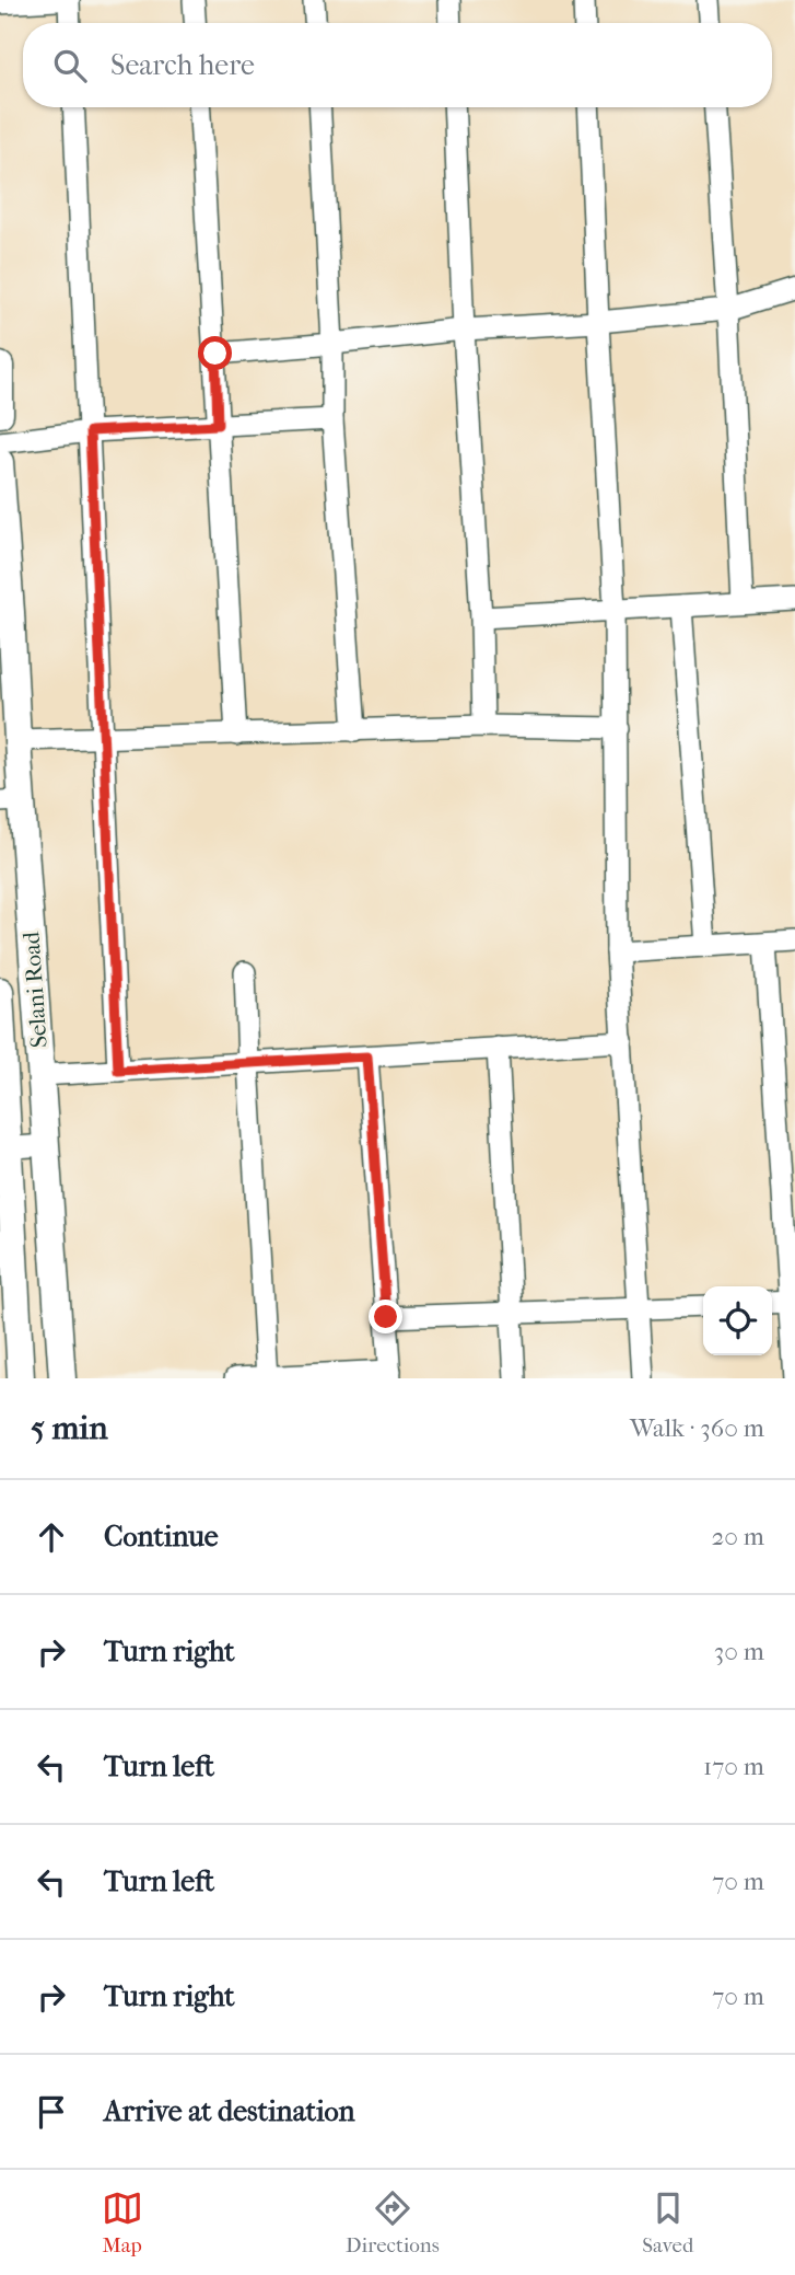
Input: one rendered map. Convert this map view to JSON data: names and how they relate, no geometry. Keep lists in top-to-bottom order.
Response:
{
  "streets": {
    "street": ["Selani Road"]
  },
  "page": {
    "search": "Search here",
    "heading": ["5 min", "Walk · 360 m"],
    "list": [
      ["Continue", "20 m"],
      ["Turn right", "30 m"],
      ["Turn left", "170 m"],
      ["Turn left", "70 m"],
      ["Turn right", "70 m"],
      "Arrive at destination"
    ],
    "nav": ["Map", "Directions", "Saved"]
  }
}
